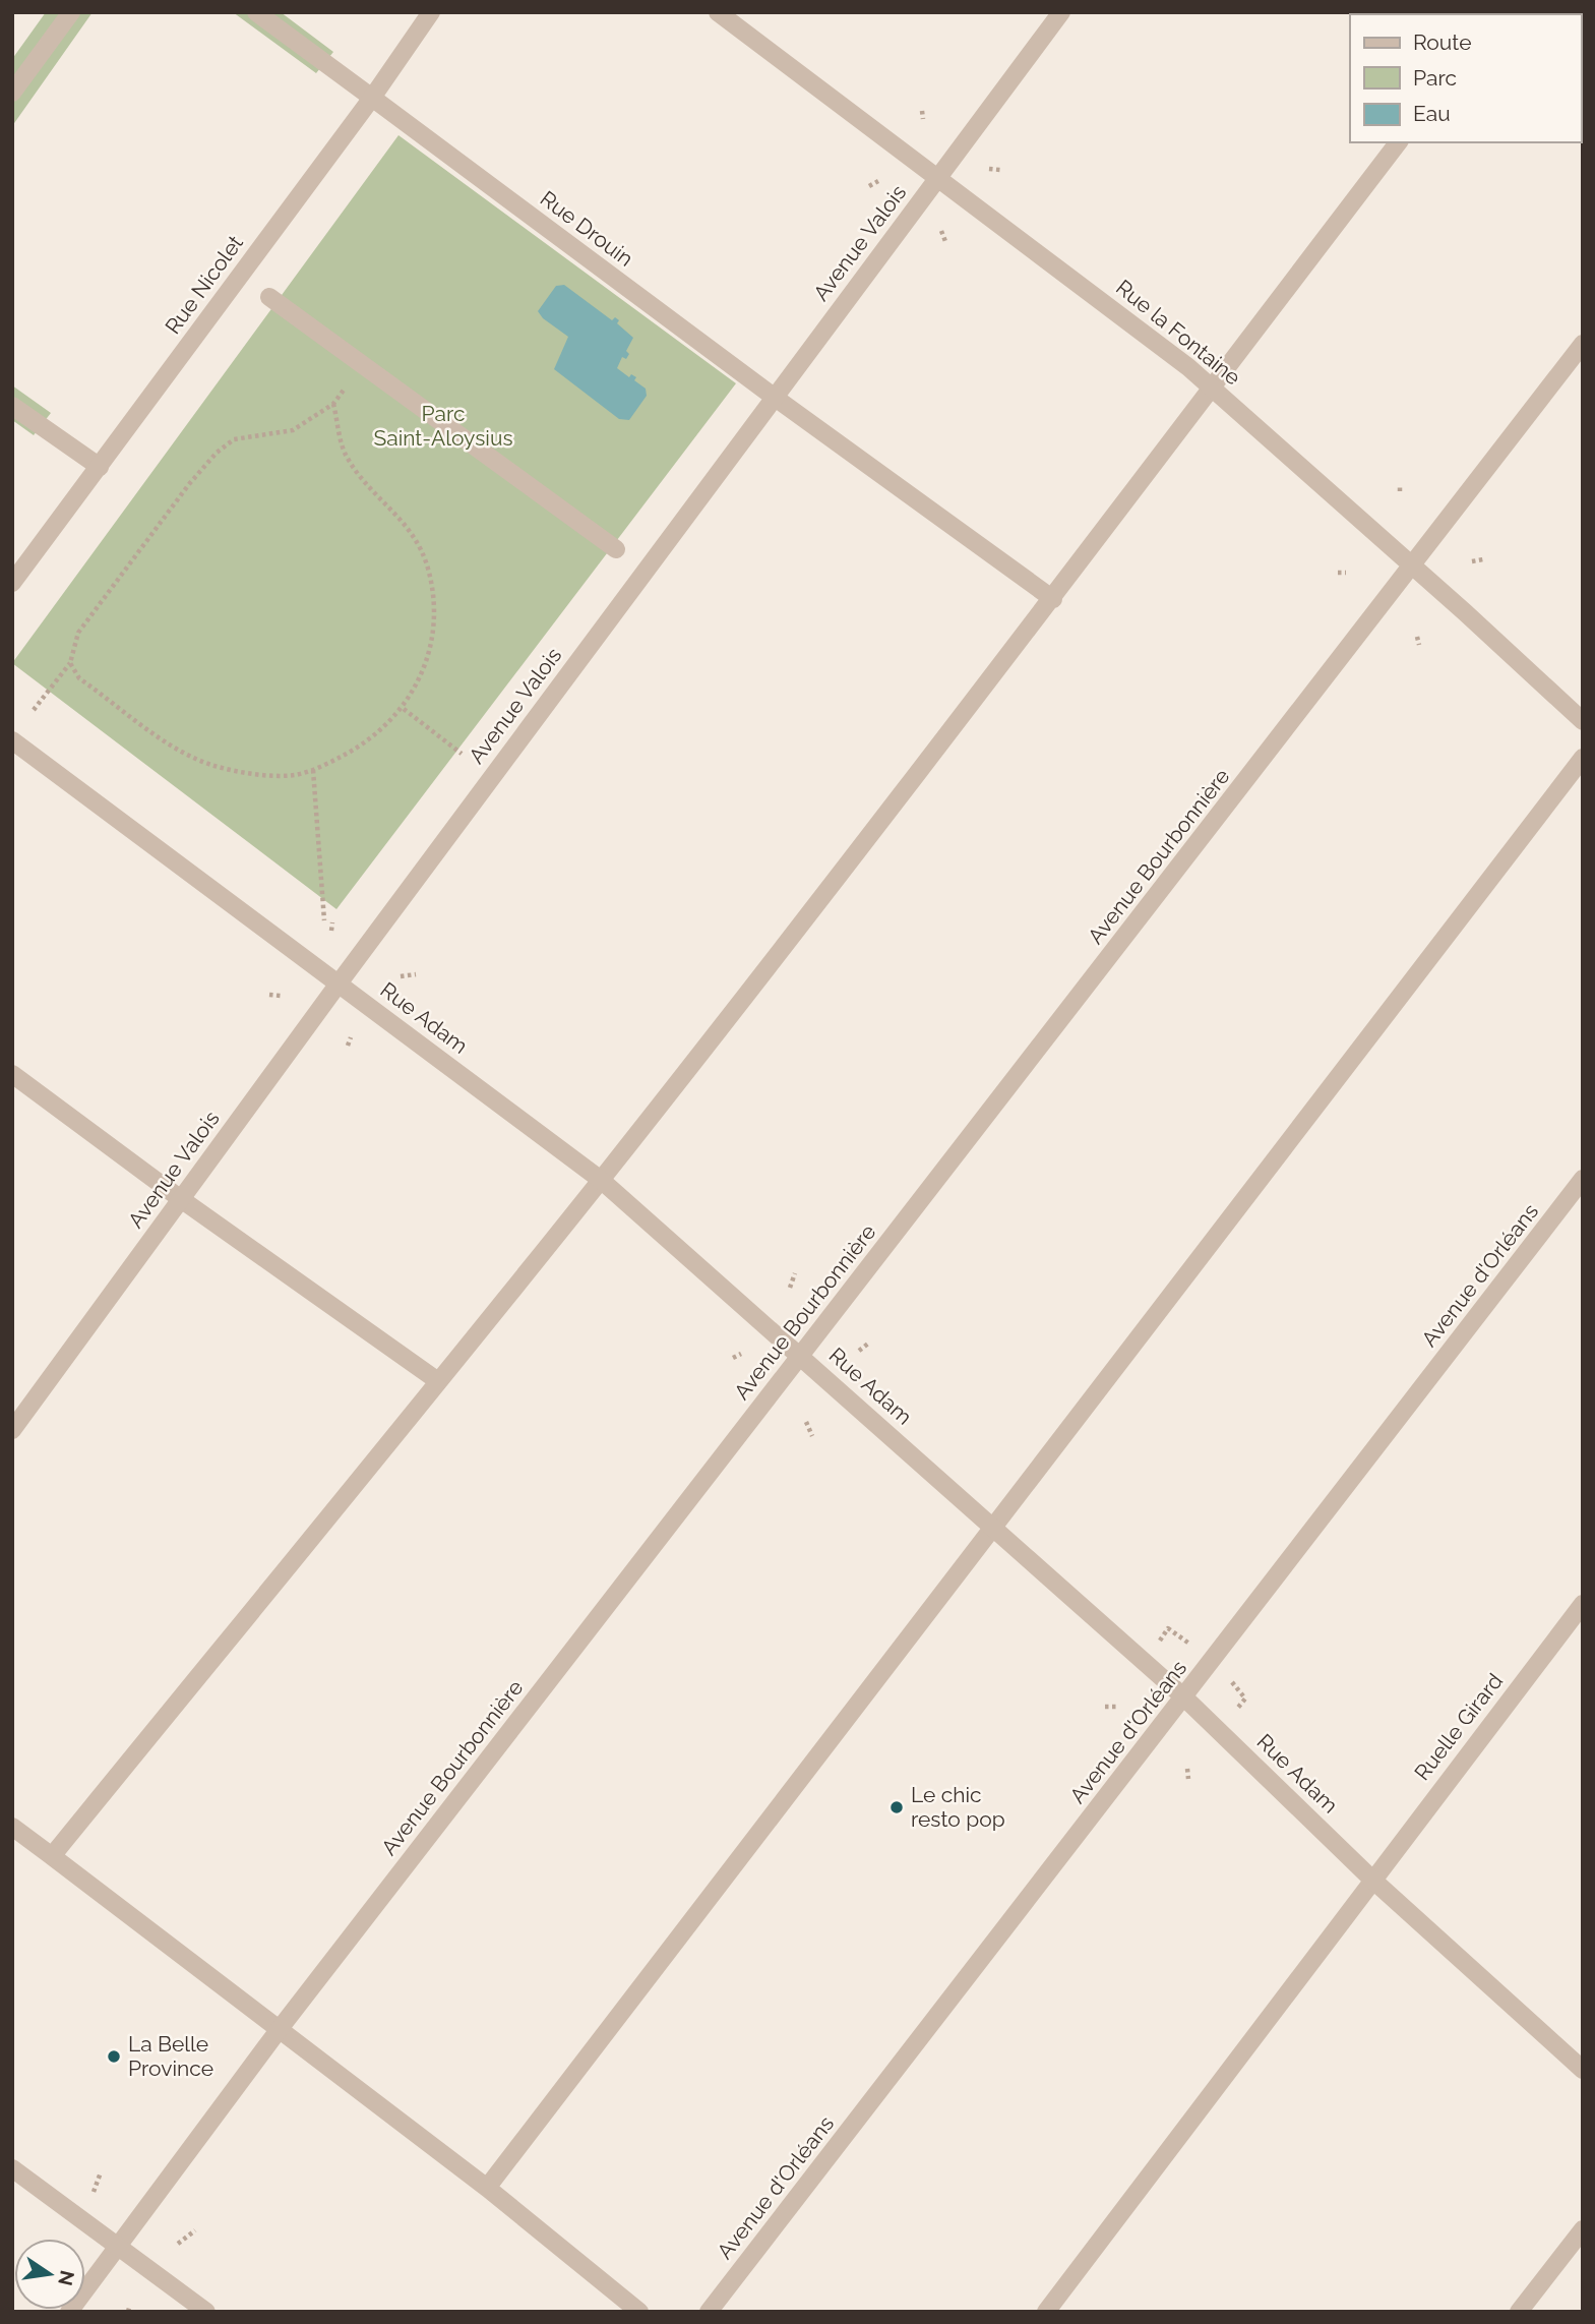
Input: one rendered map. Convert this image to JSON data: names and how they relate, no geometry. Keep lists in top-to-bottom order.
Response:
{
  "streets": {
    "street": [
      "Rue Drouin",
      "Avenue Valois",
      "Rue Nicolet",
      "Rue la Fontaine",
      "Avenue Bourbonnière",
      "Rue Adam",
      "Avenue d'Orléans",
      "Ruelle Girard"
    ]
  },
  "crossings": [
    ["Rue Drouin", "Avenue Valois"],
    ["Rue Drouin", "Rue Nicolet"],
    ["Avenue Valois", "Rue la Fontaine"],
    ["Avenue Valois", "Rue Adam"],
    ["Rue la Fontaine", "Avenue Bourbonnière"],
    ["Avenue Bourbonnière", "Rue Adam"],
    ["Rue Adam", "Avenue d'Orléans"],
    ["Rue Adam", "Ruelle Girard"]
  ],
  "parks": ["Parc Saint-Aloysius"],
  "places": ["Le chic resto pop", "La Belle Province"],
  "legend": ["Route", "Parc", "Eau"],
  "north": "right"
}
